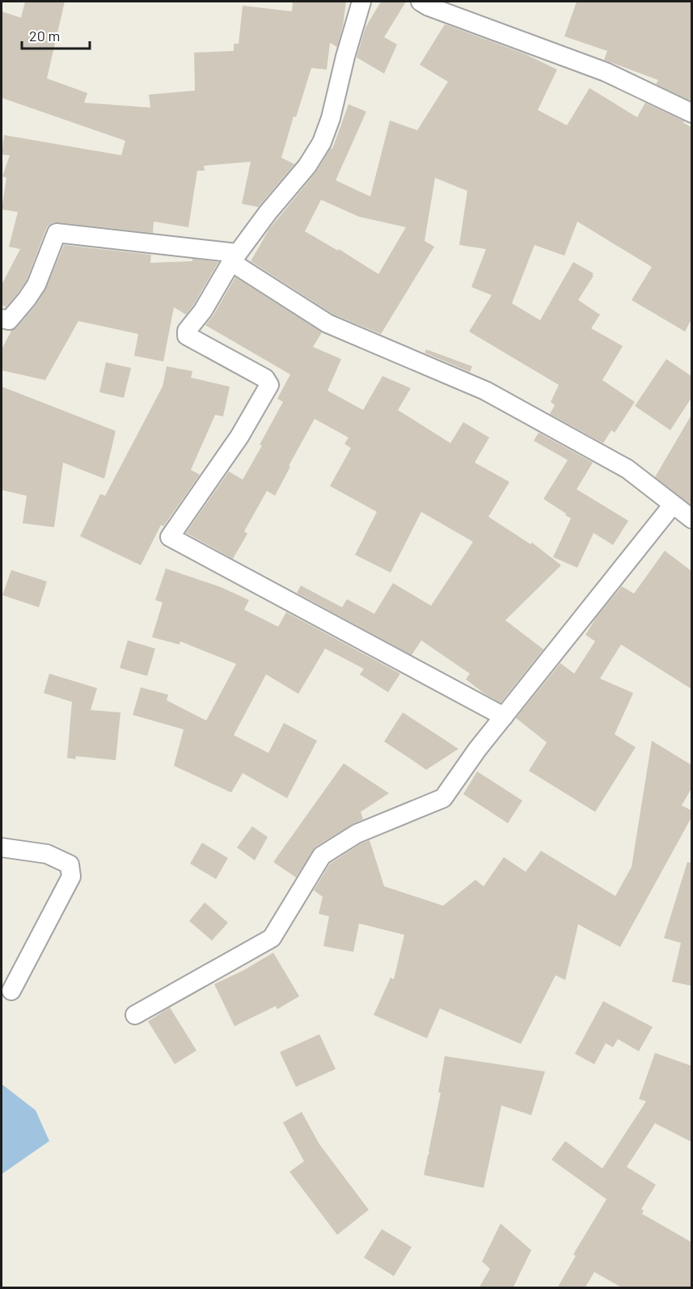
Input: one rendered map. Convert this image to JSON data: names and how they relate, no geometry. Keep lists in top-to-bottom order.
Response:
{
  "scale_bar": "20 m"
}
